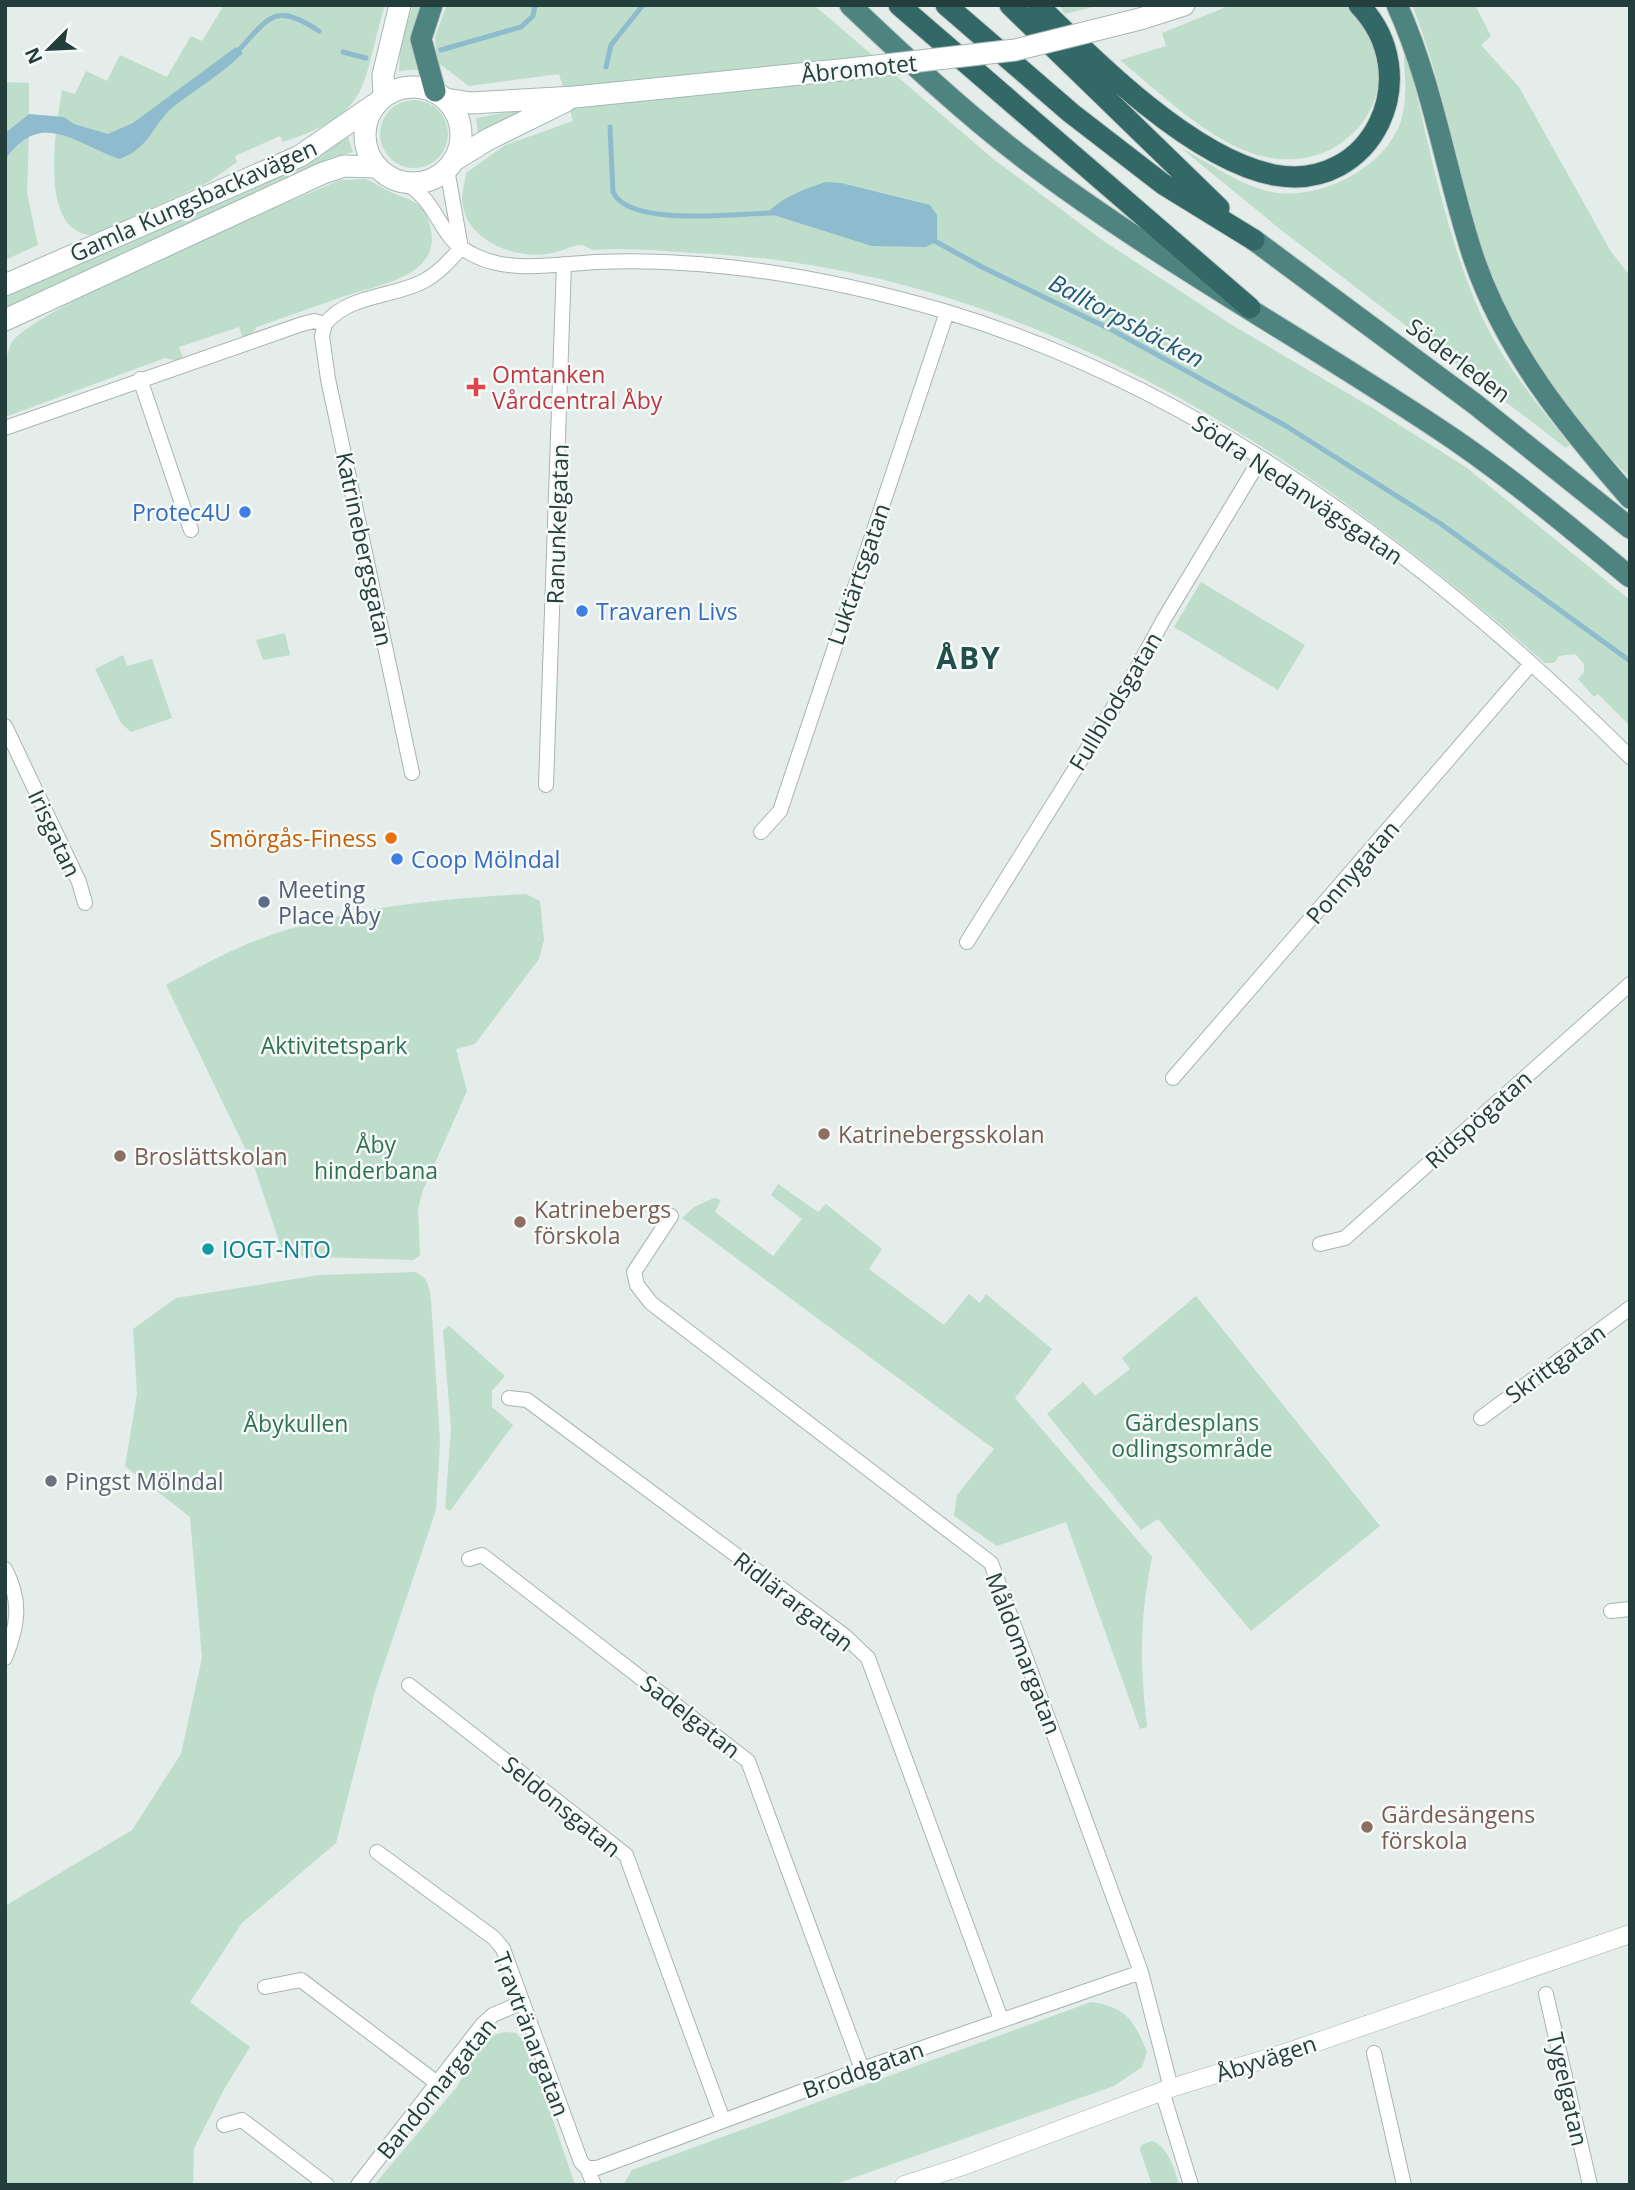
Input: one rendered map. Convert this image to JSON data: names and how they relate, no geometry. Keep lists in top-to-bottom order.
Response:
{
  "streets": {
    "highway": ["Söderleden"],
    "main road": ["Åbromotet", "Gamla Kungsbackavägen"],
    "street": [
      "Södra Nedanvägsgatan",
      "Ranunkelgatan",
      "Katrinebergsgatan",
      "Luktärtsgatan",
      "Fullblodsgatan",
      "Irisgatan",
      "Ponnygatan",
      "Ridspögatan",
      "Skrittgatan",
      "Ridlärargatan",
      "Måldomargatan",
      "Sadelgatan",
      "Seldonsgatan",
      "Travtränargatan",
      "Åbyvägen",
      "Broddgatan",
      "Bandomargatan",
      "Tygelgatan"
    ]
  },
  "crossings": [
    ["Åbromotet", "Gamla Kungsbackavägen"],
    ["Södra Nedanvägsgatan", "Ranunkelgatan"],
    ["Södra Nedanvägsgatan", "Luktärtsgatan"],
    ["Södra Nedanvägsgatan", "Fullblodsgatan"],
    ["Södra Nedanvägsgatan", "Ponnygatan"],
    ["Ridlärargatan", "Broddgatan"],
    ["Måldomargatan", "Åbyvägen"],
    ["Måldomargatan", "Broddgatan"],
    ["Sadelgatan", "Broddgatan"],
    ["Seldonsgatan", "Broddgatan"],
    ["Travtränargatan", "Broddgatan"],
    ["Travtränargatan", "Bandomargatan"]
  ],
  "districts": ["ÅBY"],
  "water": ["Balltorpsbäcken"],
  "parks": [
    "Aktivitetspark",
    "Åby hinderbana",
    "Gärdesplans odlingsområde",
    "Åbykullen"
  ],
  "places": {
    "health": ["Omtanken Vårdcentral Åby"],
    "other": [
      "Protec4U",
      "Travaren Livs",
      "Smörgås-Finess",
      "Coop Mölndal",
      "Meeting Place Åby",
      "Katrinebergsskolan",
      "Broslättskolan",
      "Katrinebergs förskola",
      "IOGT-NTO",
      "Pingst Mölndal",
      "Gärdesängens förskola"
    ]
  },
  "north": "bottom left"
}
